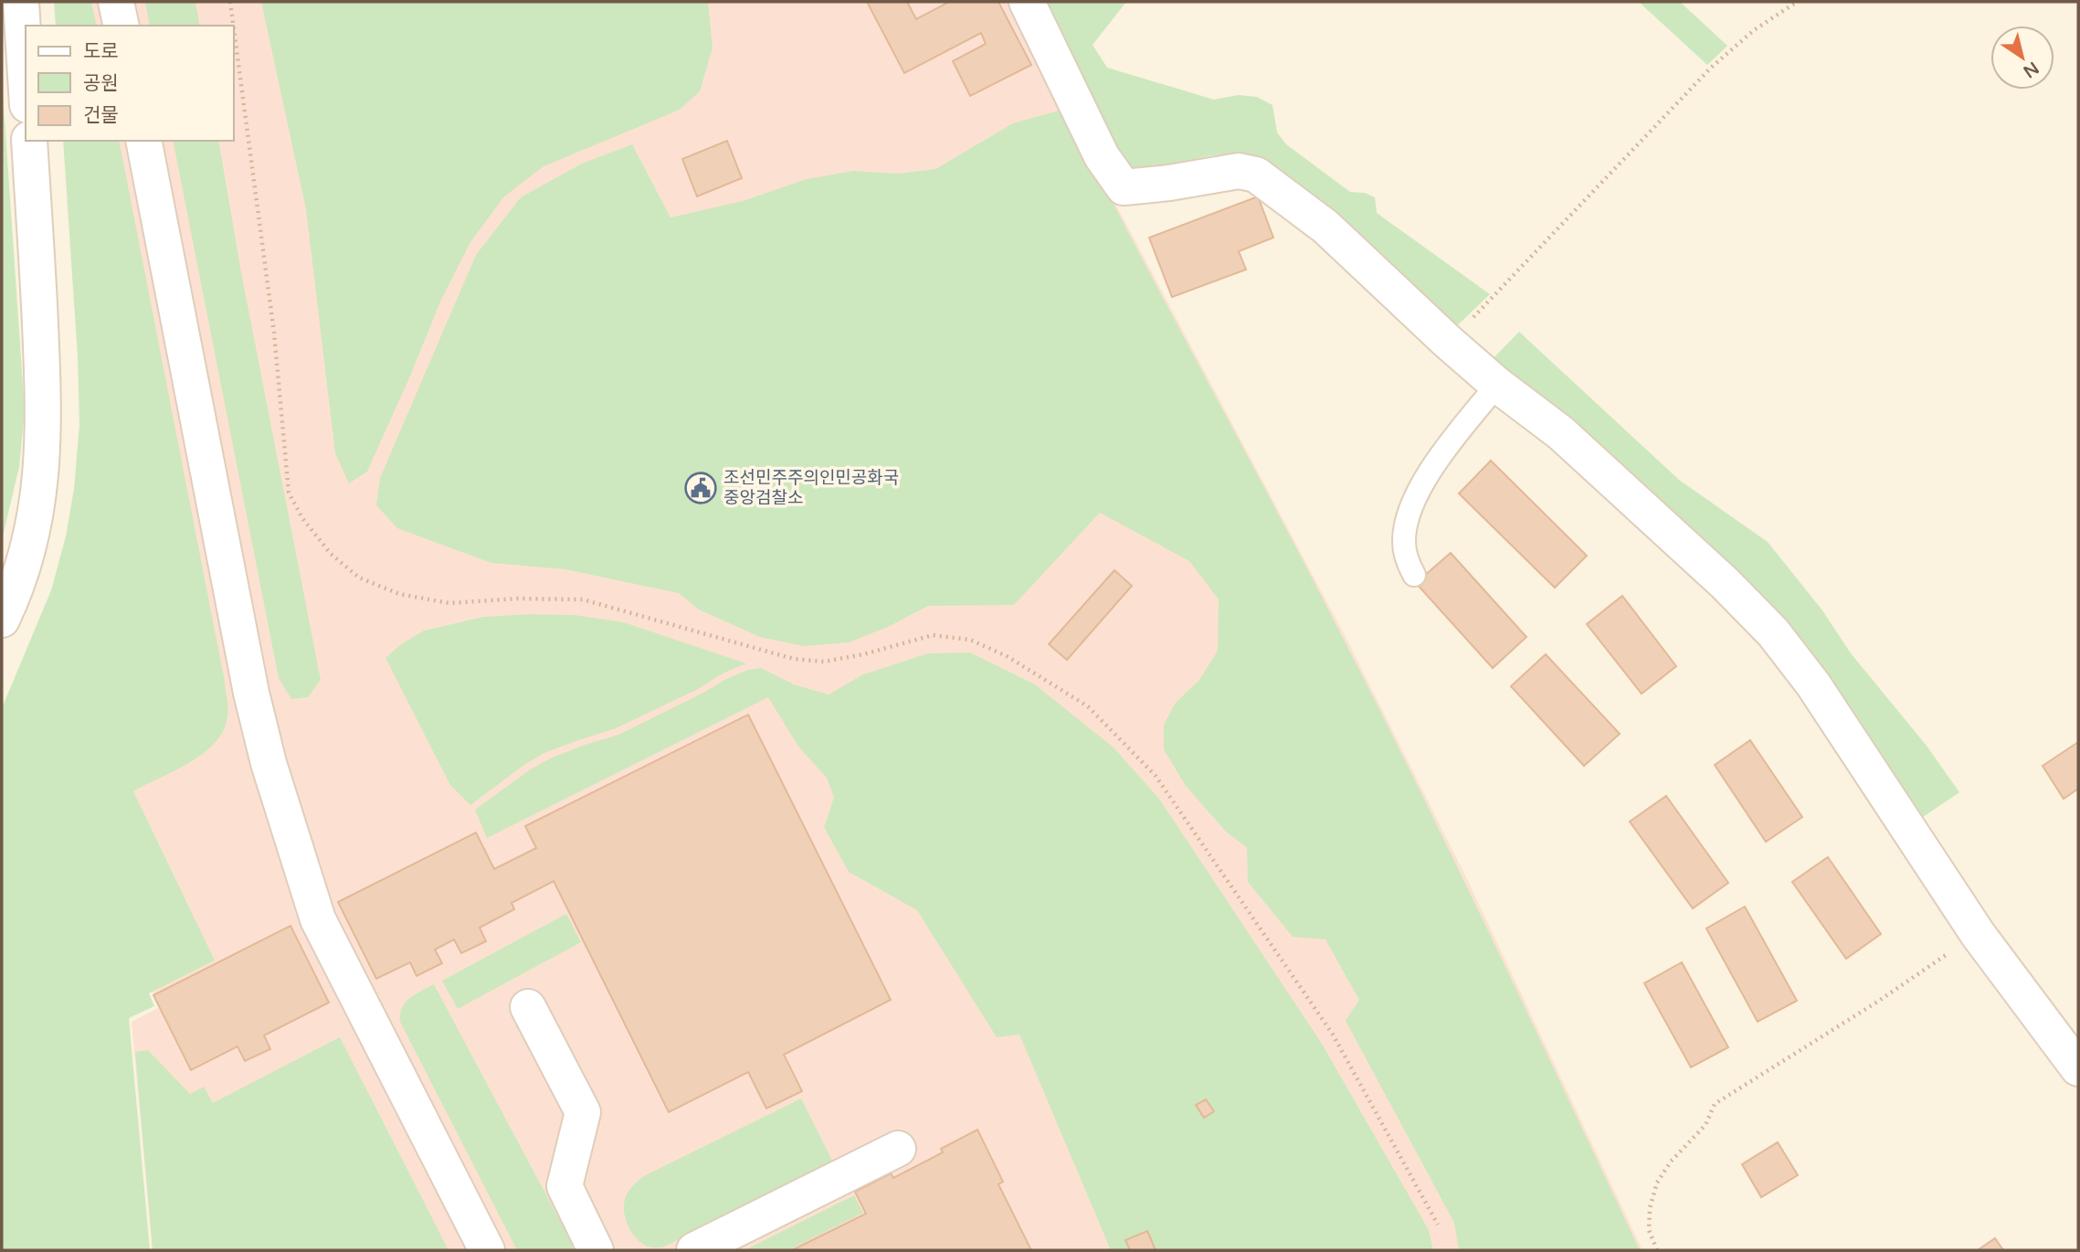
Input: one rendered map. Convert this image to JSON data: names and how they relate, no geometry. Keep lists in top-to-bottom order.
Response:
{
  "places": {
    "public building": ["조선민주주의인민공화국 중앙검찰소"]
  },
  "legend": ["도로", "공원", "건물"],
  "north": "bottom right"
}
